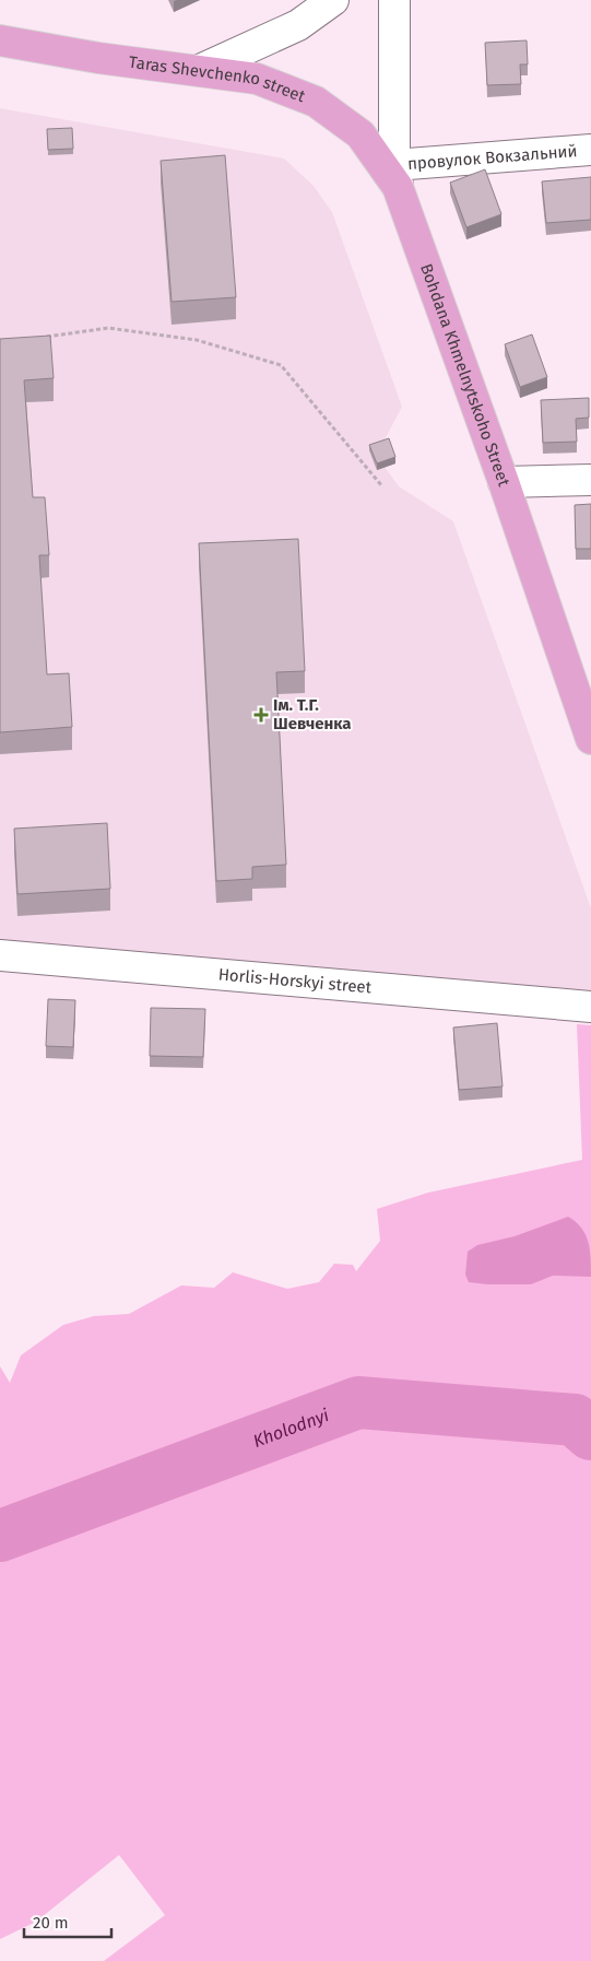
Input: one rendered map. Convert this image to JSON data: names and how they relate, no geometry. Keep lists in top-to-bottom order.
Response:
{
  "streets": {
    "main road": ["Taras Shevchenko street", "Bohdana Khmelnytskoho Street"],
    "street": ["провулок Вокзальний", "Horlis-Horskyi street"]
  },
  "crossings": [
    ["Taras Shevchenko street", "провулок Вокзальний"],
    ["Taras Shevchenko street", "Bohdana Khmelnytskoho Street"],
    ["провулок Вокзальний", "Bohdana Khmelnytskoho Street"]
  ],
  "water": ["Kholodnyi"],
  "places": {
    "health": ["Ім. Т.Г. Шевченка"]
  },
  "scale_bar": "20 m"
}
